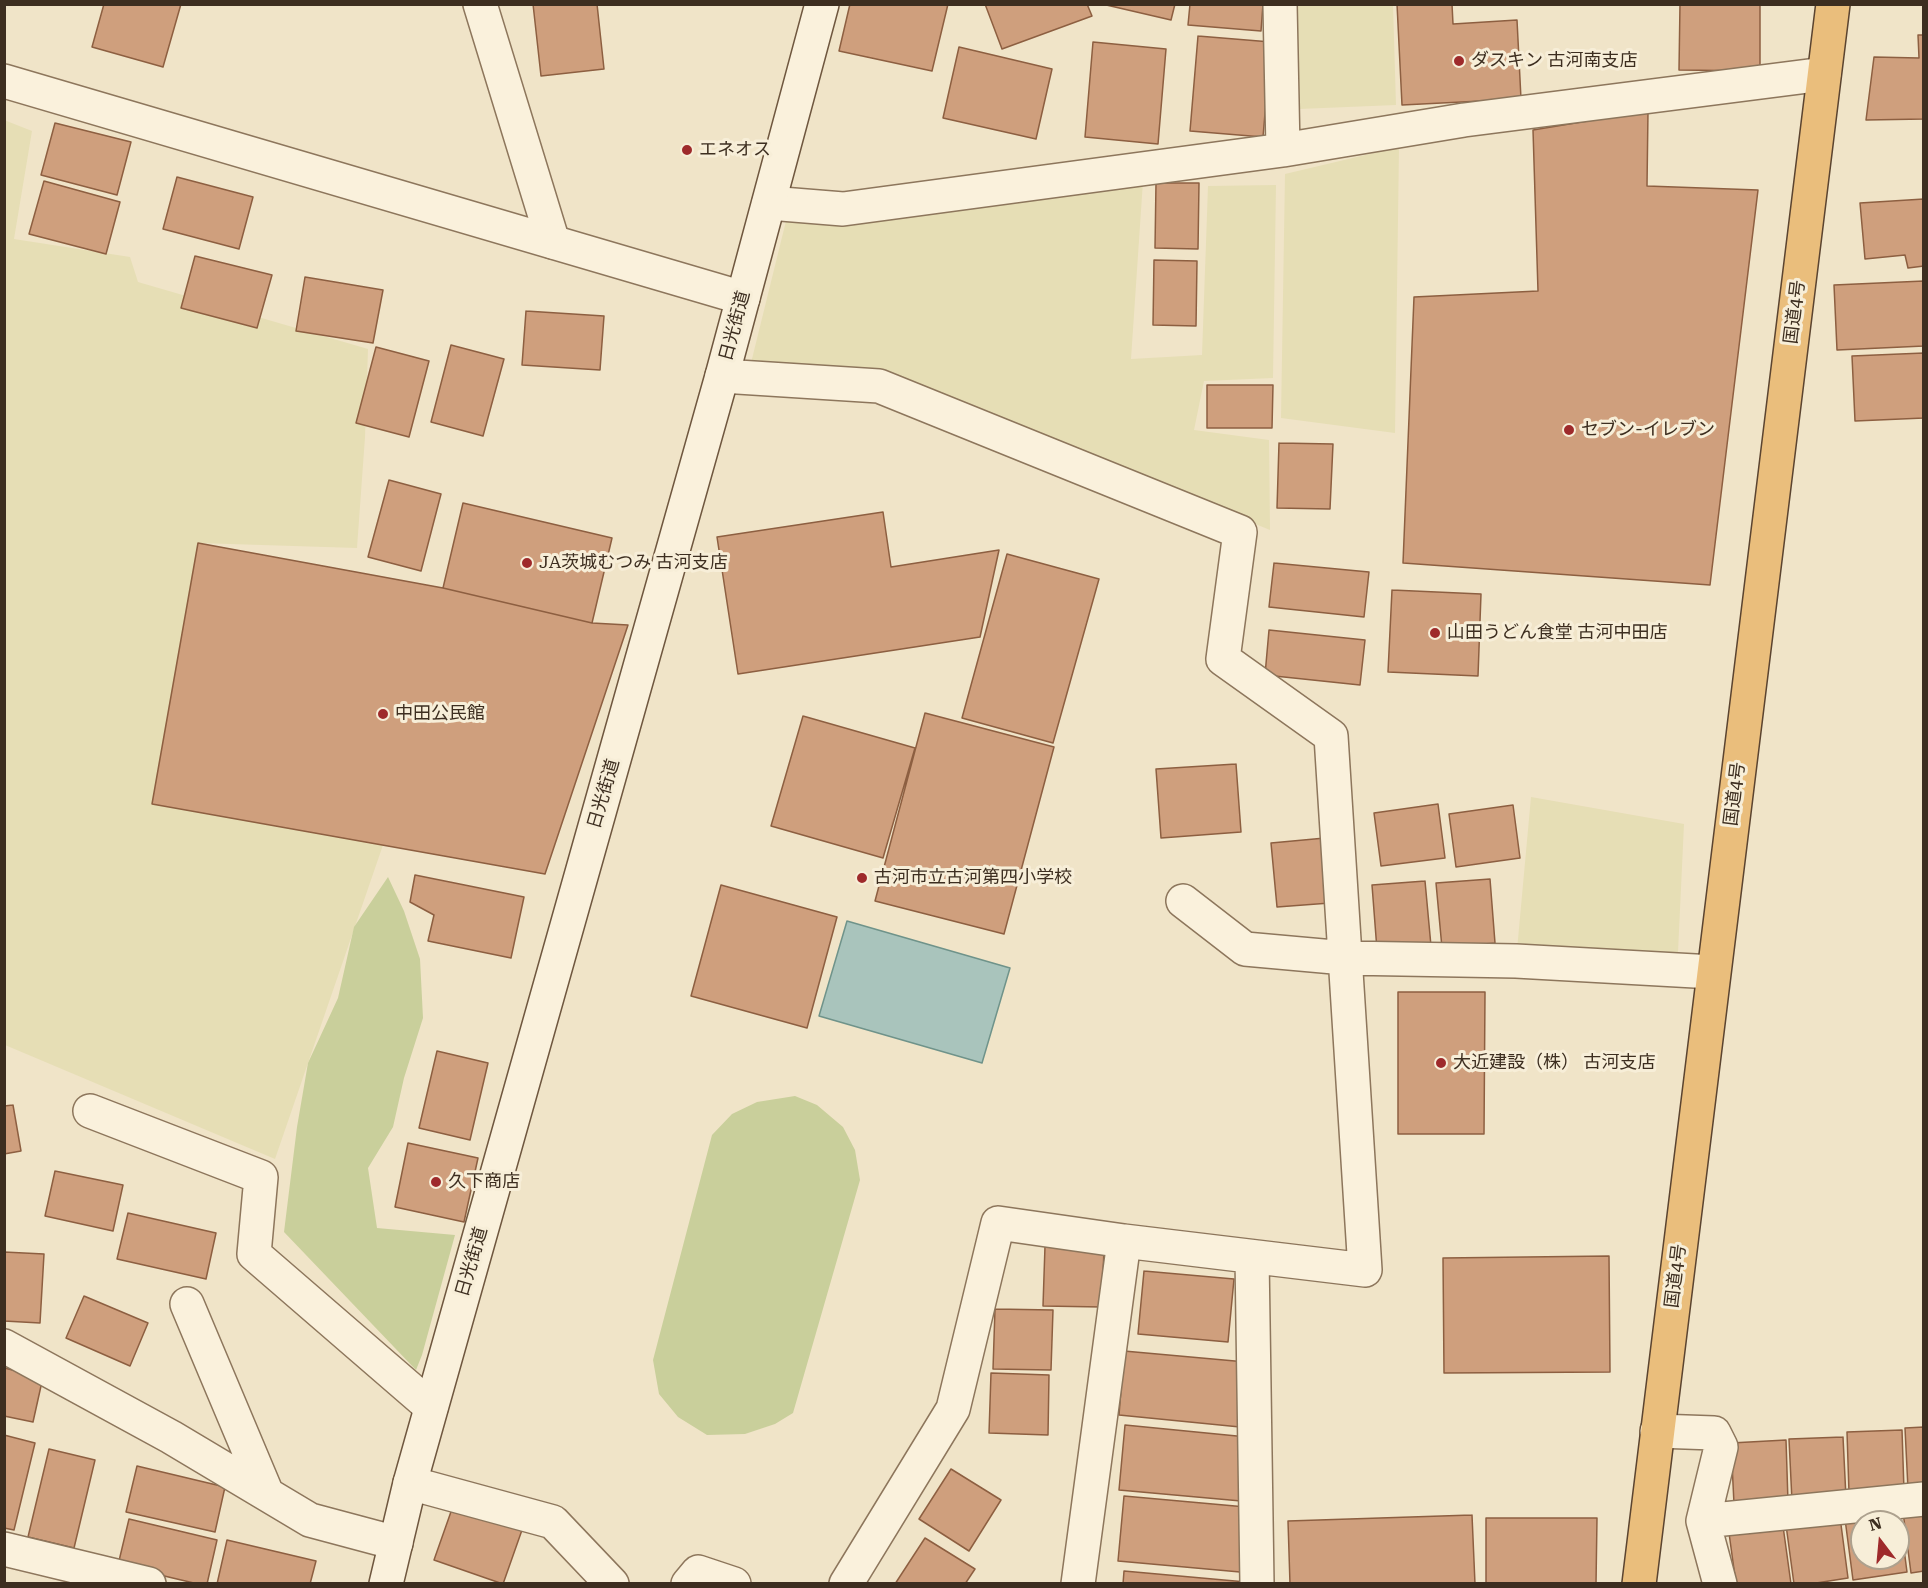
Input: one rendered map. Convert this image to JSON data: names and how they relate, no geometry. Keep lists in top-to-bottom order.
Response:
{
  "streets": {
    "highway": ["国道4号"],
    "street": ["日光街道"]
  },
  "places": [
    "ダスキン 古河南支店",
    "エネオス",
    "セブン-イレブン",
    "JA茨城むつみ 古河支店",
    "山田うどん食堂 古河中田店",
    "中田公民館",
    "古河市立古河第四小学校",
    "大近建設（株） 古河支店",
    "久下商店"
  ],
  "north": "top"
}
